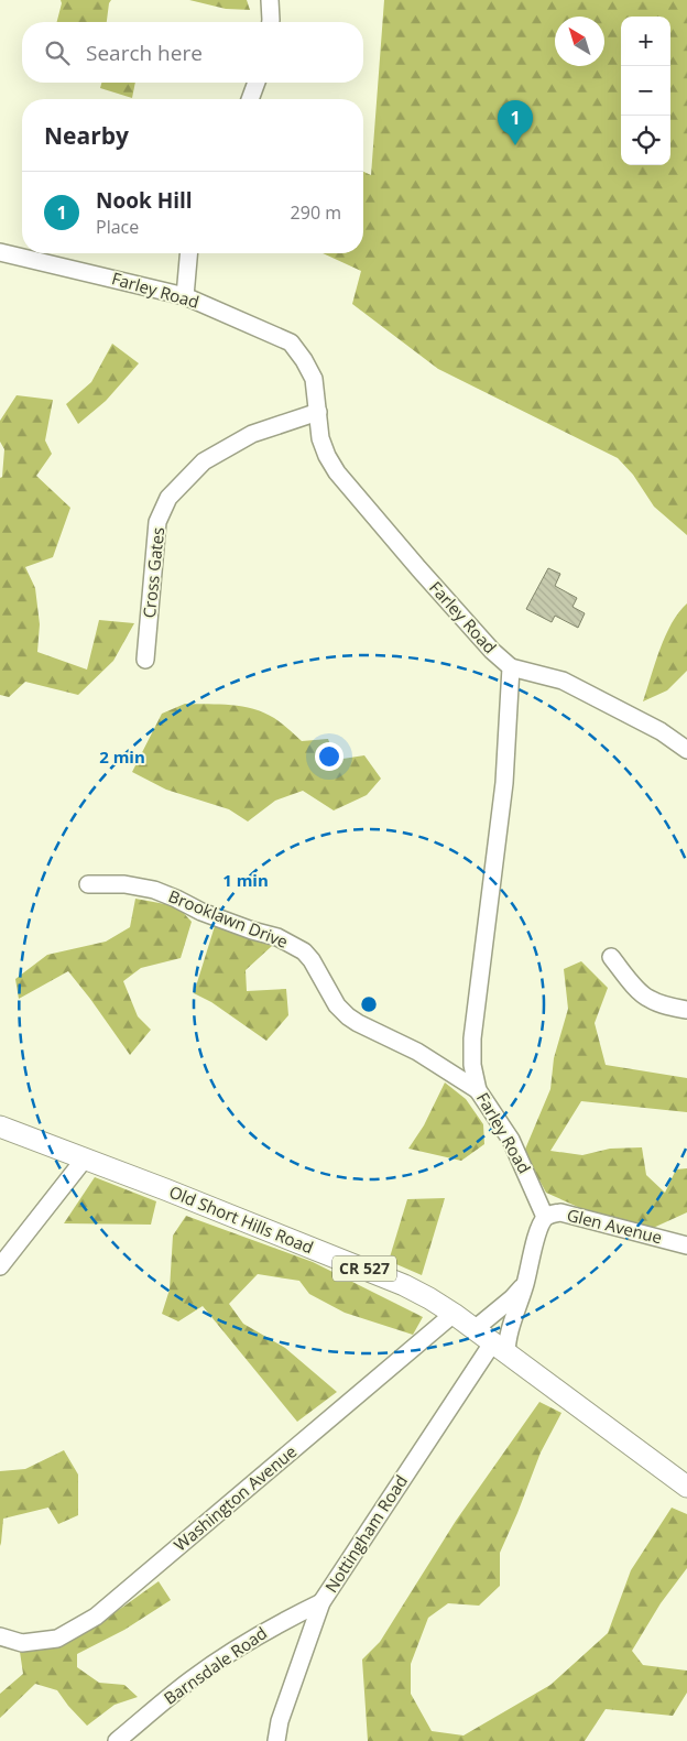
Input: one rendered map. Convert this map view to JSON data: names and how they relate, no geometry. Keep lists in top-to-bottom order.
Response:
{
  "streets": {
    "main road": ["Old Short Hills Road", "CR 527"],
    "street": [
      "Farley Road",
      "Cross Gates",
      "Brooklawn Drive",
      "Glen Avenue",
      "Washington Avenue",
      "Nottingham Road",
      "Barnsdale Road"
    ]
  },
  "crossings": [
    ["Farley Road", "Cross Gates"],
    ["Farley Road", "Brooklawn Drive"],
    ["Farley Road", "Glen Avenue"],
    ["Old Short Hills Road", "Glen Avenue"],
    ["Old Short Hills Road", "Washington Avenue"],
    ["Old Short Hills Road", "Nottingham Road"],
    ["Glen Avenue", "Nottingham Road"],
    ["Nottingham Road", "Barnsdale Road"]
  ],
  "north": "top left",
  "page": {
    "map_buttons": ["+", "−"],
    "search": "Search here",
    "heading": "Nearby",
    "pins": "1",
    "list": [
      {
        "mark": "1",
        "name": "Nook Hill",
        "note": "Place",
        "value": "290 m"
      }
    ]
  },
  "rings": ["2 min", "1 min"]
}
